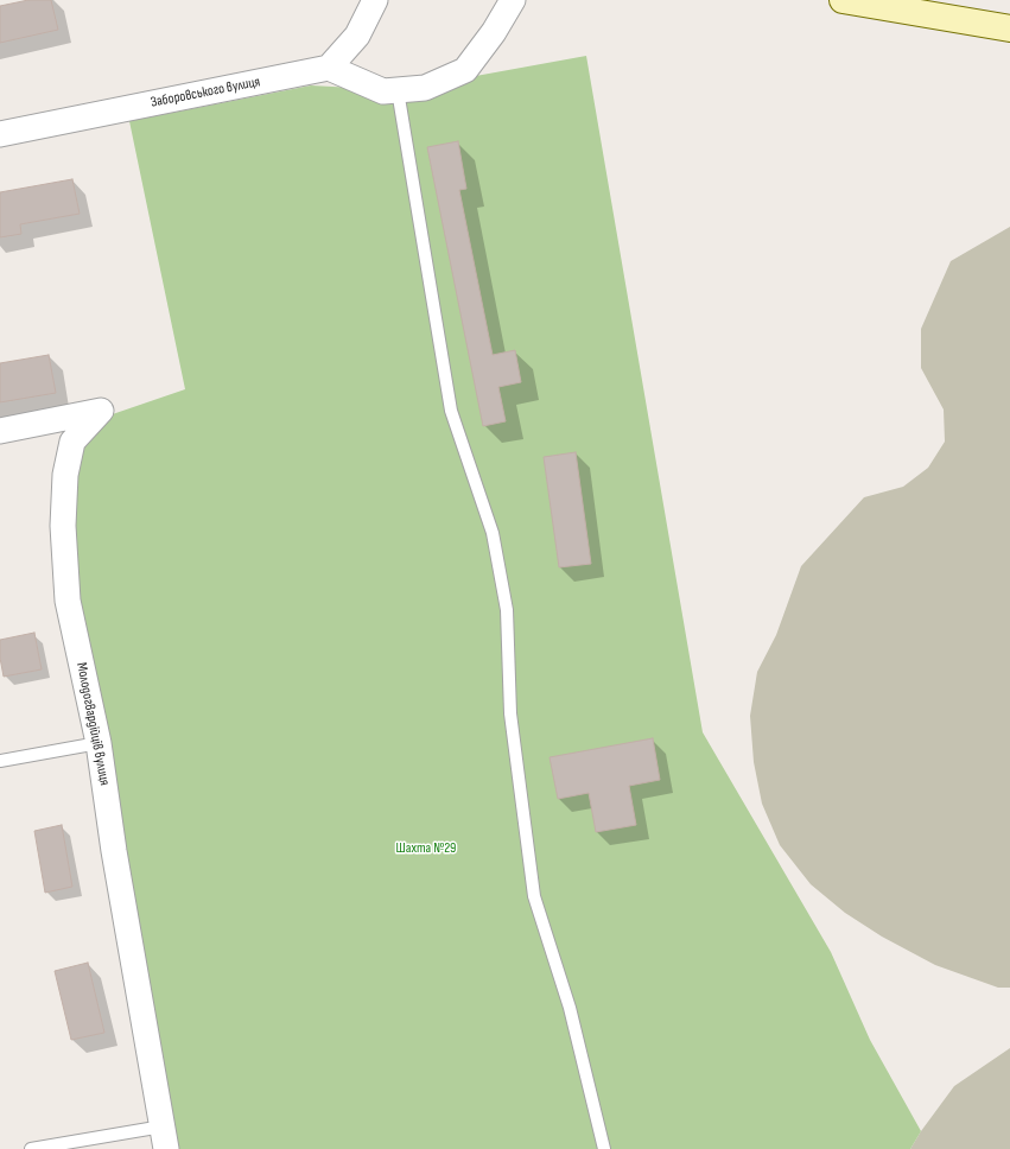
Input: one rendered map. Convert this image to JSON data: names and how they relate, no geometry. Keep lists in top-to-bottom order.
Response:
{
  "streets": {
    "street": ["Заборовського вулиця", "Молодогвардійців вулиця"]
  },
  "parks": ["Шахта №29"]
}
